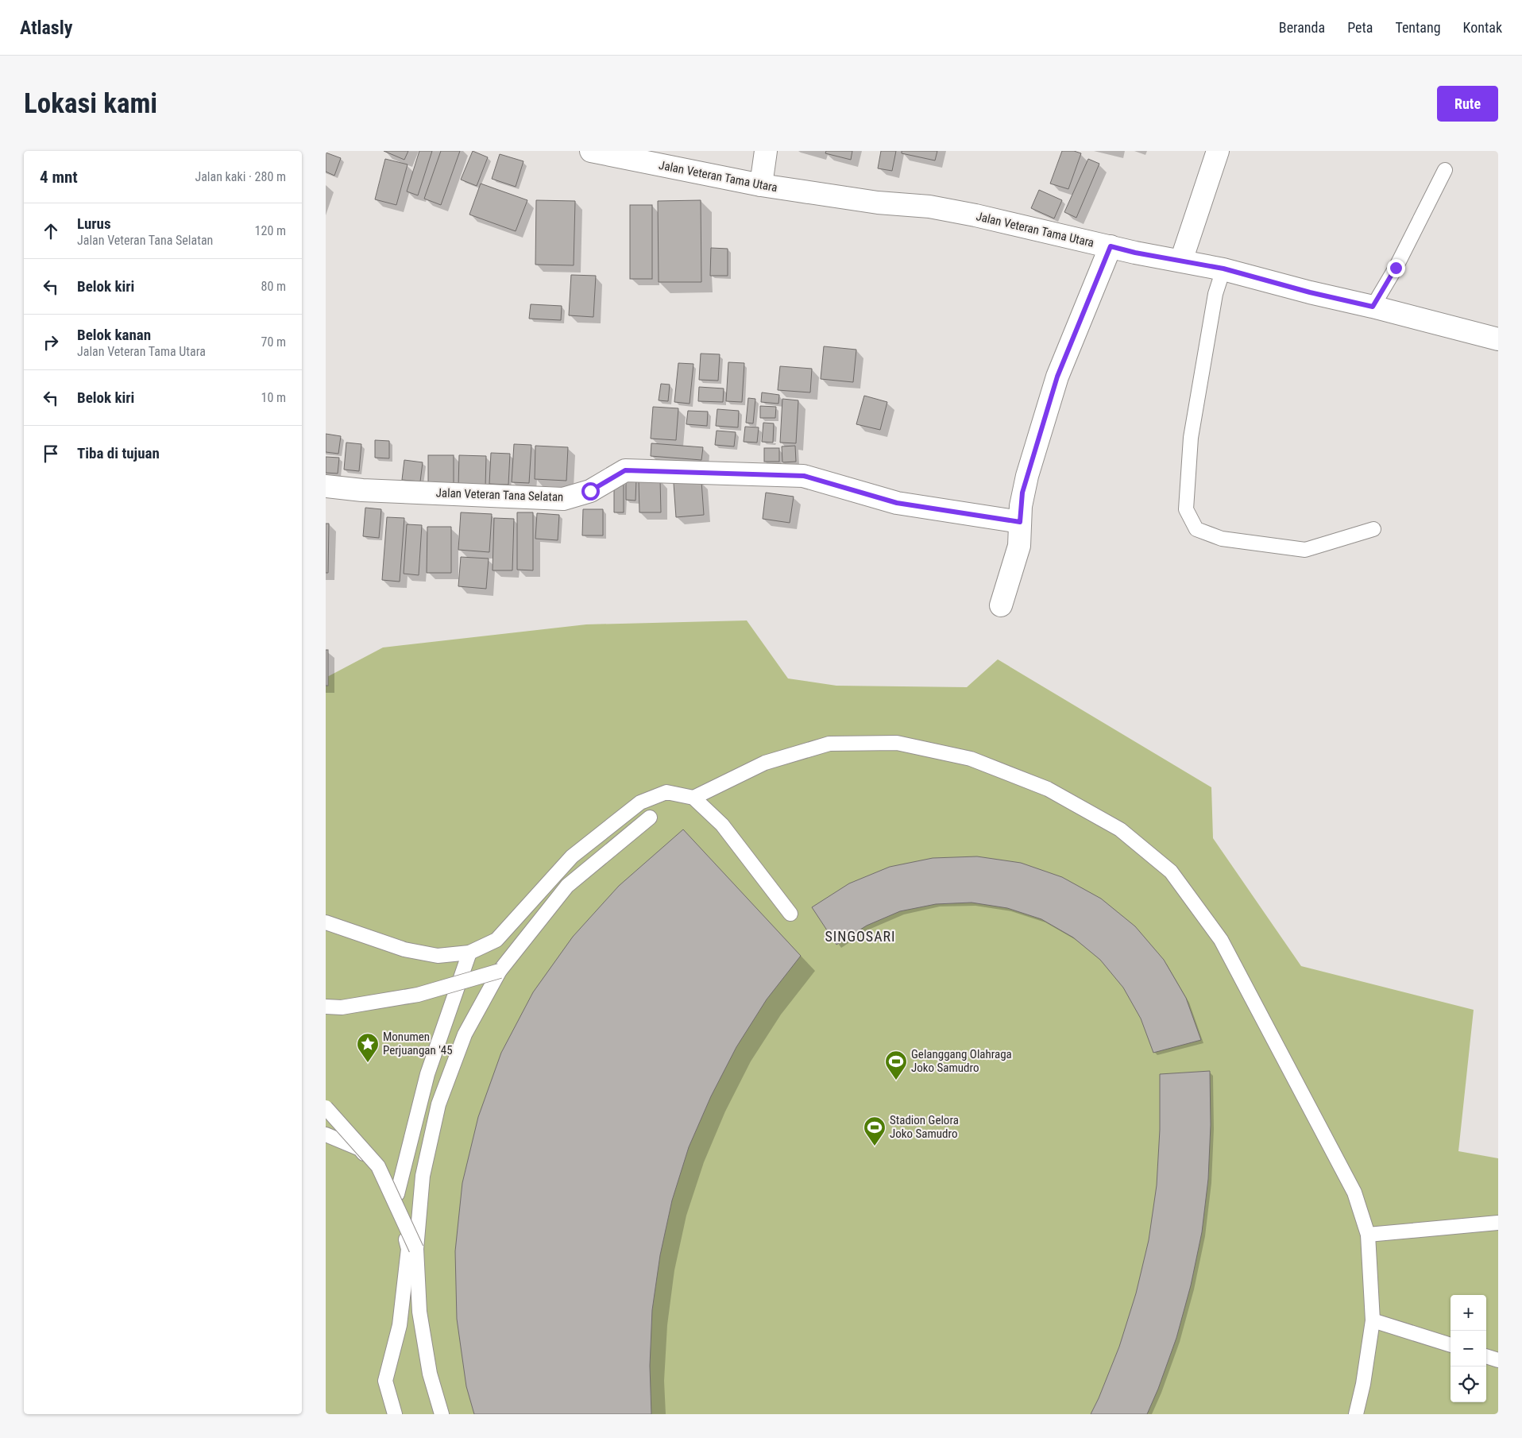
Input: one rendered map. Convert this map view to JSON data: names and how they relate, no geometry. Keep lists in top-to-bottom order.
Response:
{
  "streets": {
    "street": ["Jalan Veteran Tama Utara", "Jalan Veteran Tana Selatan"]
  },
  "districts": ["SINGOSARI"],
  "places": {
    "place": ["Monumen Perjuangan '45"],
    "sports": ["Gelanggang Olahraga Joko Samudro", "Stadion Gelora Joko Samudro"]
  },
  "page": {
    "header": "Atlasly",
    "nav": [
      "Beranda",
      "Peta",
      "Tentang",
      "Kontak"
    ],
    "buttons": "Rute",
    "title": "Lokasi kami",
    "heading": ["4 mnt", "Jalan kaki · 280 m"],
    "list": [
      ["Lurus", "Jalan Veteran Tana Selatan", "120 m"],
      ["Belok kiri", "80 m"],
      ["Belok kanan", "Jalan Veteran Tama Utara", "70 m"],
      ["Belok kiri", "10 m"],
      "Tiba di tujuan"
    ],
    "map_buttons": ["+", "−"]
  }
}
